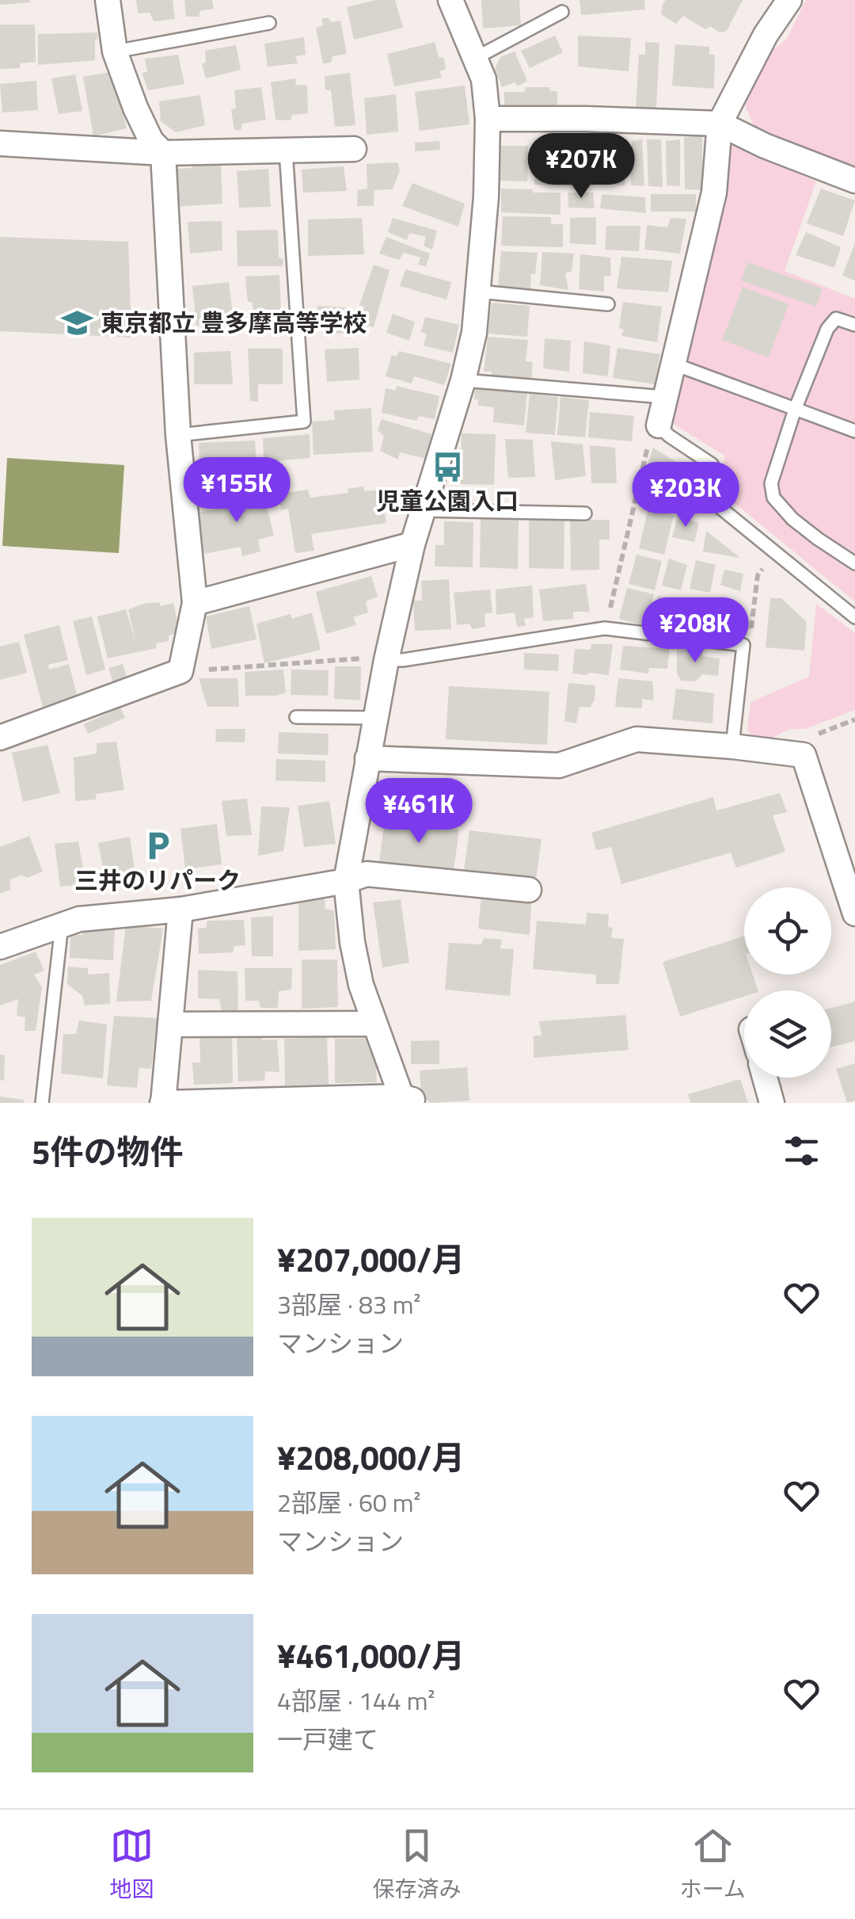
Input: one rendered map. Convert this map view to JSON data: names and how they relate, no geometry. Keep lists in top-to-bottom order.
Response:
{
  "places": {
    "school or university": ["東京都立 豊多摩高等学校"],
    "bus stop": ["児童公園入口"],
    "parking": ["三井のリパーク"]
  },
  "page": {
    "price": [
      "¥207K",
      "¥155K",
      "¥203K",
      "¥208K",
      "¥461K"
    ],
    "heading": "5件の物件",
    "list": [
      {
        "name": "¥207,000/月",
        "note": "3部屋 · 83 m² · マンション"
      },
      {
        "name": "¥208,000/月",
        "note": "2部屋 · 60 m² · マンション"
      },
      {
        "name": "¥461,000/月",
        "note": "4部屋 · 144 m² · 一戸建て"
      }
    ],
    "tabs": ["地図", "保存済み", "ホーム"]
  }
}
